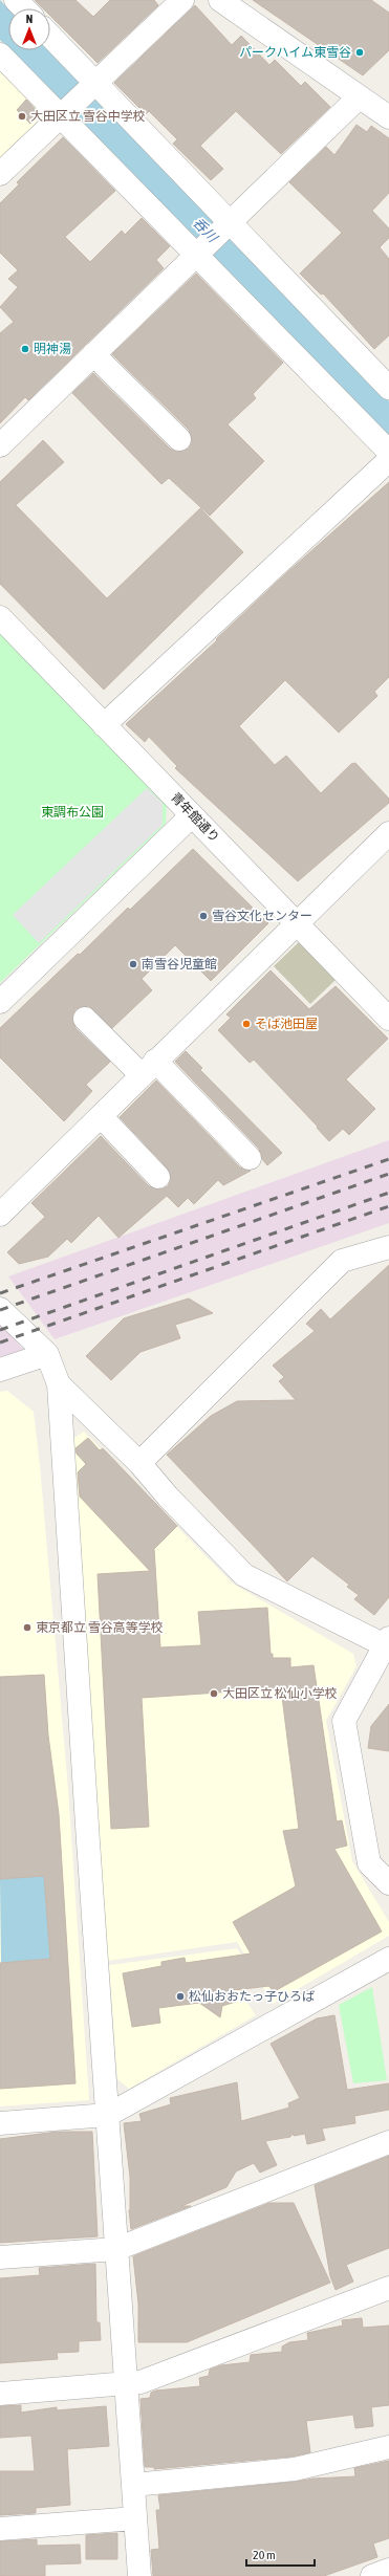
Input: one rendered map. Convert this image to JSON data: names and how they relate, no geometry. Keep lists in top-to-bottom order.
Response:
{
  "streets": {
    "street": ["青年館通り"]
  },
  "water": ["呑川"],
  "parks": ["東調布公園"],
  "places": [
    "パークハイム東雪谷",
    "大田区立 雪谷中学校",
    "明神湯",
    "雪谷文化センター",
    "南雪谷児童館",
    "そば池田屋",
    "東京都立 雪谷高等学校",
    "大田区立 松仙小学校",
    "松仙おおたっ子ひろば"
  ],
  "scale_bar": "20 m",
  "north": "top"
}
